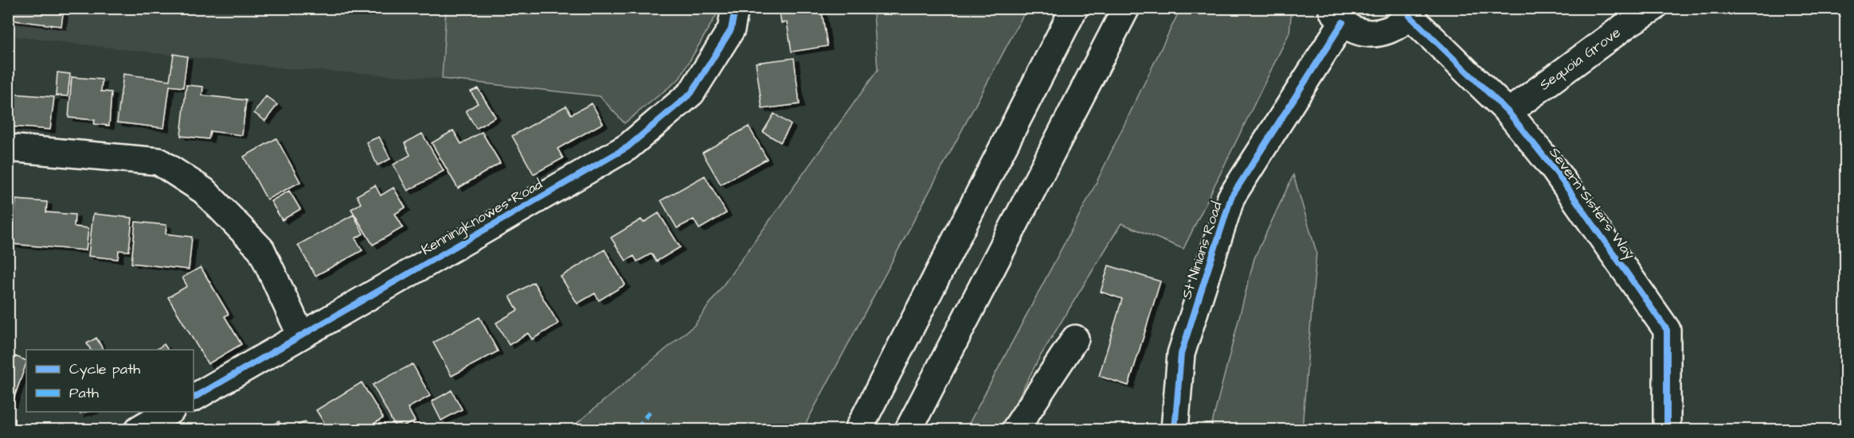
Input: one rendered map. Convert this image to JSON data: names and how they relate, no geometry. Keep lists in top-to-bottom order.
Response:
{
  "streets": {
    "main road": [
      "Sequoia Grove",
      "Severn Sisters Way",
      "Kenningknowes Road",
      "St Ninians Road"
    ]
  },
  "crossings": [
    ["Sequoia Grove", "Severn Sisters Way"]
  ],
  "legend": ["Cycle path", "Path"]
}
